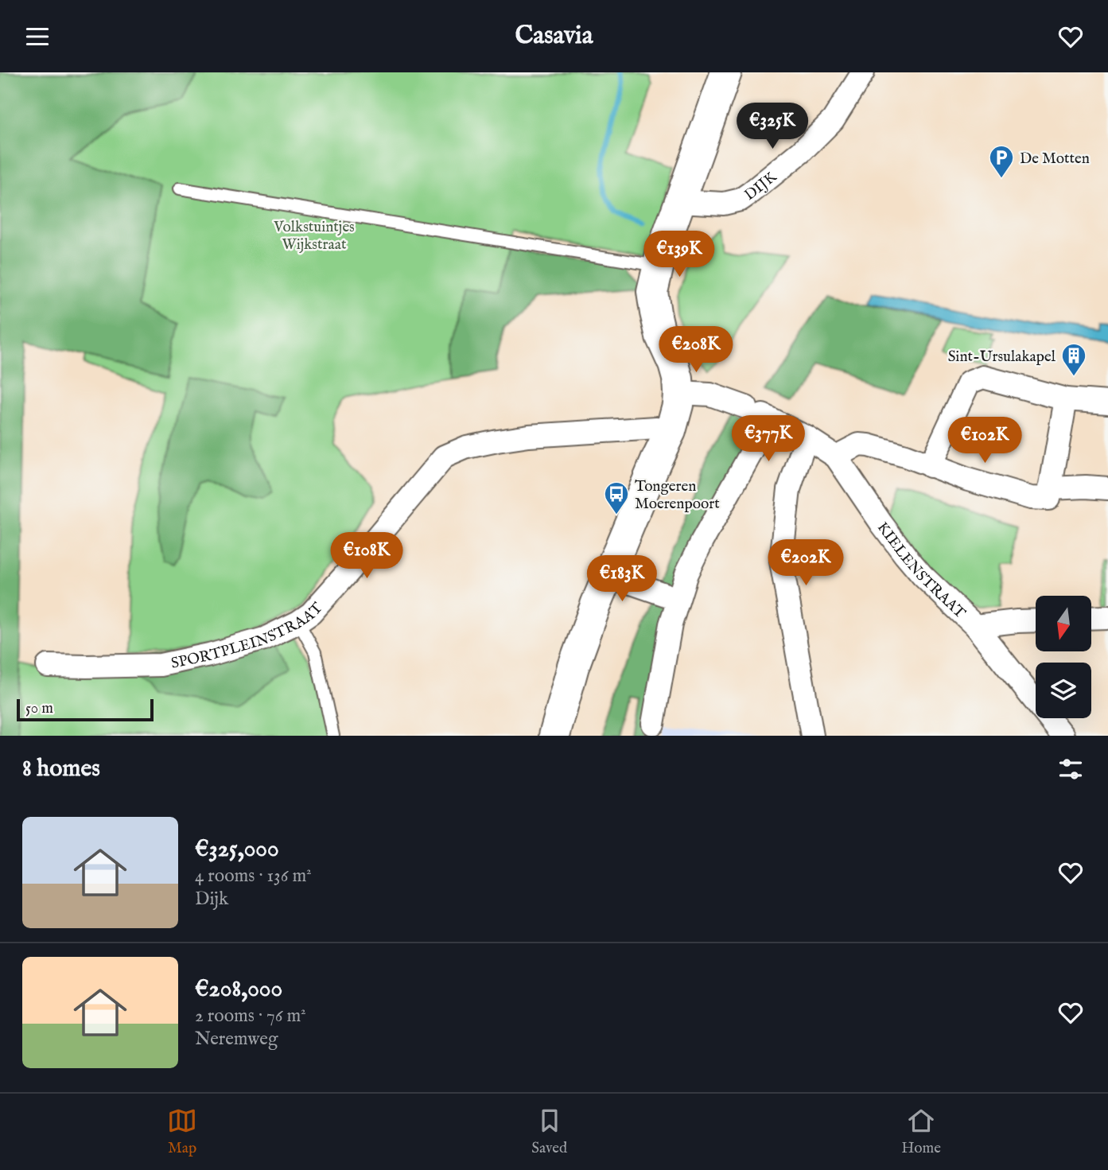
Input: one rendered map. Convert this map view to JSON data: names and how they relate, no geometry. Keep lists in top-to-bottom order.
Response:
{
  "streets": {
    "street": ["DIJK", "KIELENSTRAAT", "SPORTPLEINSTRAAT"]
  },
  "parks": ["Volkstuintjes Wijkstraat"],
  "places": {
    "parking": ["De Motten"],
    "building": ["Sint-Ursulakapel"],
    "bus stop": ["Tongeren Moerenpoort"]
  },
  "scale_bar": "50 m",
  "north": "bottom",
  "page": {
    "header": "Casavia",
    "price": [
      "€325K",
      "€139K",
      "€208K",
      "€377K",
      "€102K",
      "€108K",
      "€202K",
      "€183K"
    ],
    "scale": "50 m",
    "heading": "8 homes",
    "list": [
      {
        "name": "€325,000",
        "note": "4 rooms · 136 m² · Dijk"
      },
      {
        "name": "€208,000",
        "note": "2 rooms · 76 m² · Neremweg"
      }
    ],
    "tabs": ["Map", "Saved", "Home"]
  }
}
